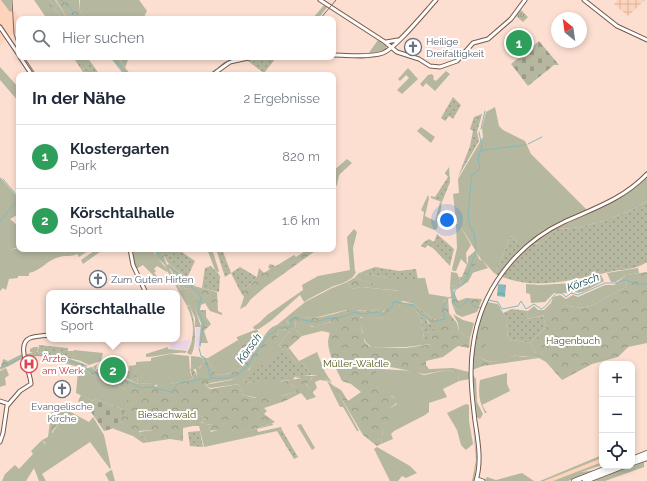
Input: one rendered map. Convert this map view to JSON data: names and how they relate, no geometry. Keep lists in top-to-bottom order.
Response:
{
  "water": ["Körsch"],
  "parks": ["Hagenbuch", "Müller-Wäldle", "Biesachwald"],
  "places": {
    "church": ["Heilige Dreifaltigkeit", "Zum Guten Hirten", "Evangelische Kirche"],
    "hospital": ["Ärzte am Werk"]
  },
  "north": "top left",
  "page": {
    "search": "Hier suchen",
    "pins": ["1", "2"],
    "heading": ["In der Nähe", "2 Ergebnisse"],
    "list": [
      {
        "mark": "1",
        "name": "Klostergarten",
        "note": "Park",
        "value": "820 m"
      },
      {
        "mark": "2",
        "name": "Körschtalhalle",
        "note": "Sport",
        "value": "1.6 km"
      }
    ],
    "popup": ["Körschtalhalle", "Sport"],
    "map_buttons": ["+", "−"]
  }
}
